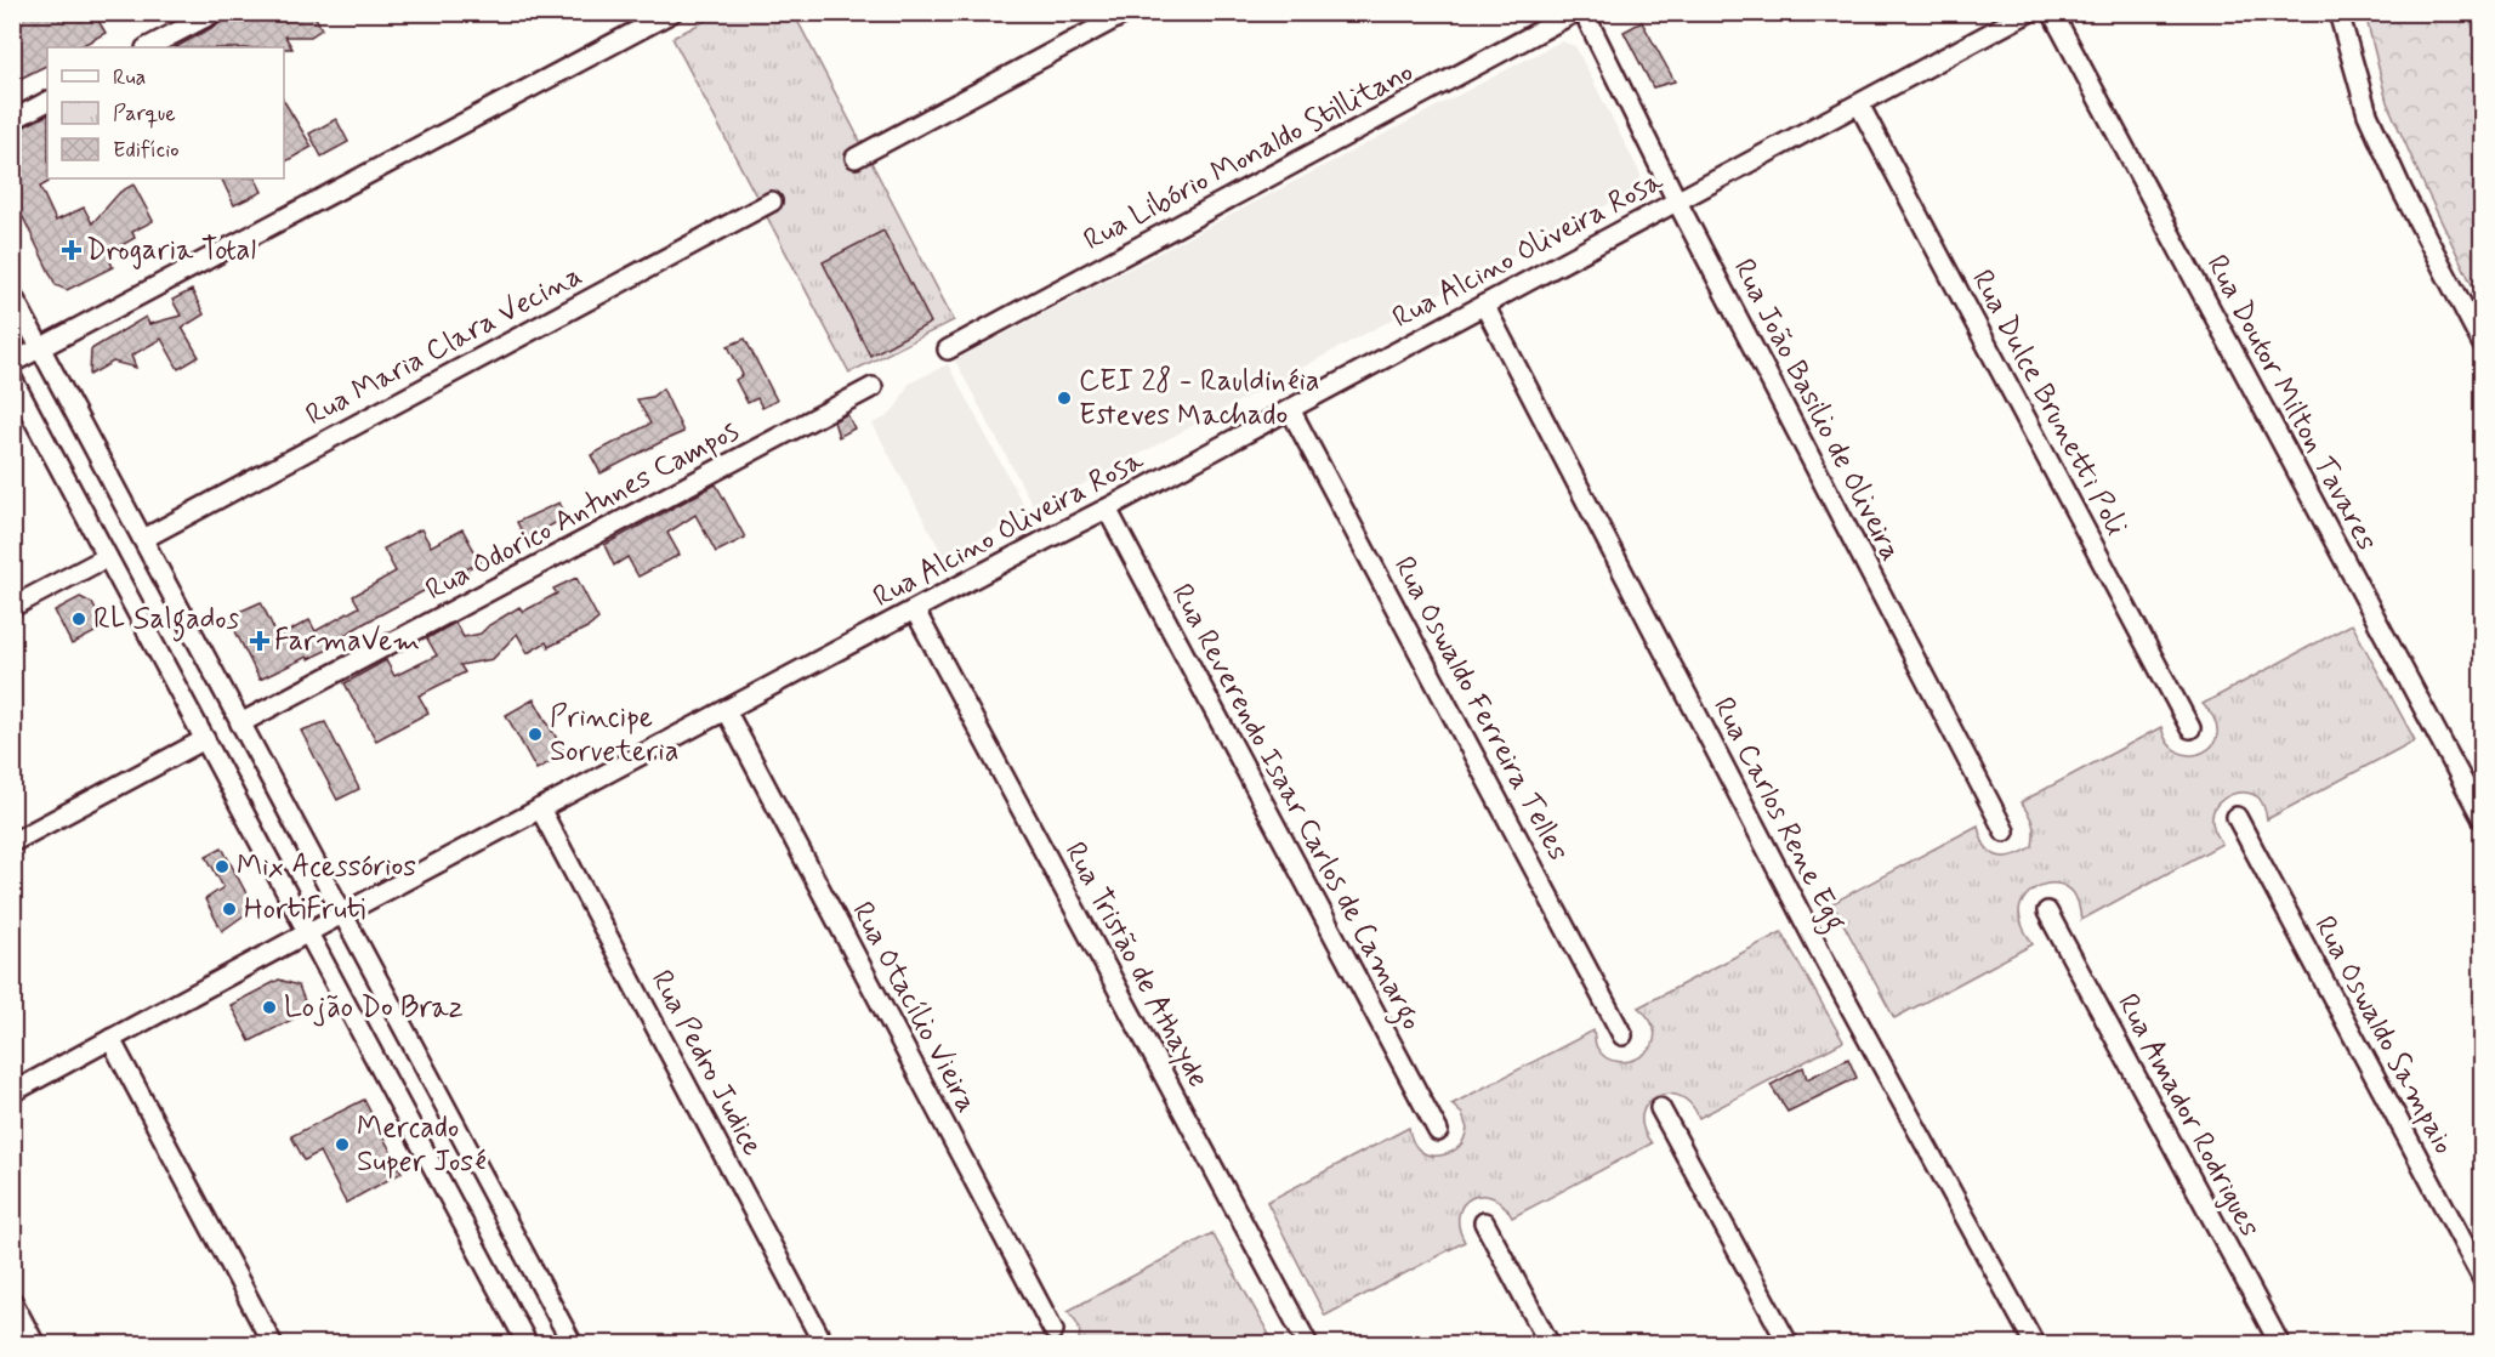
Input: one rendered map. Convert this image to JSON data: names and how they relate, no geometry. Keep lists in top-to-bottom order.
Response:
{
  "streets": {
    "street": [
      "Rua Libório Monaldo Stillitano",
      "Rua Alcino Oliveira Rosa",
      "Rua Maria Clara Vecina",
      "Rua Dulce Brunetti Poli",
      "Rua Doutor Milton Tavares",
      "Rua João Basilio de Oliveira",
      "Rua Odorico Antunes Campos",
      "Rua Oswaldo Ferreira Telles",
      "Rua Reverendo Isaar Carlos de Camargo",
      "Rua Carlos Rene Egg",
      "Rua Tristão de Athayde",
      "Rua Otacílio Vieira",
      "Rua Oswaldo Sampaio",
      "Rua Pedro Judice",
      "Rua Amador Rodrigues"
    ]
  },
  "crossings": [
    ["Rua Alcino Oliveira Rosa", "Rua Dulce Brunetti Poli"],
    ["Rua Alcino Oliveira Rosa", "Rua João Basilio de Oliveira"],
    ["Rua Alcino Oliveira Rosa", "Rua Oswaldo Ferreira Telles"],
    ["Rua Alcino Oliveira Rosa", "Rua Reverendo Isaar Carlos de Camargo"],
    ["Rua Alcino Oliveira Rosa", "Rua Carlos Rene Egg"],
    ["Rua Alcino Oliveira Rosa", "Rua Tristão de Athayde"],
    ["Rua Alcino Oliveira Rosa", "Rua Otacílio Vieira"],
    ["Rua Alcino Oliveira Rosa", "Rua Pedro Judice"]
  ],
  "places": {
    "health": ["Drogaria Total", "FarmaVem"],
    "other": [
      "CEI 28 - Rauldinéia Esteves Machado",
      "RL Salgados",
      "Principe Sorveteria",
      "Mix Acessórios",
      "HortiFruti",
      "Lojão Do Braz",
      "Mercado Super José"
    ]
  },
  "legend": ["Rua", "Parque", "Edifício"]
}
